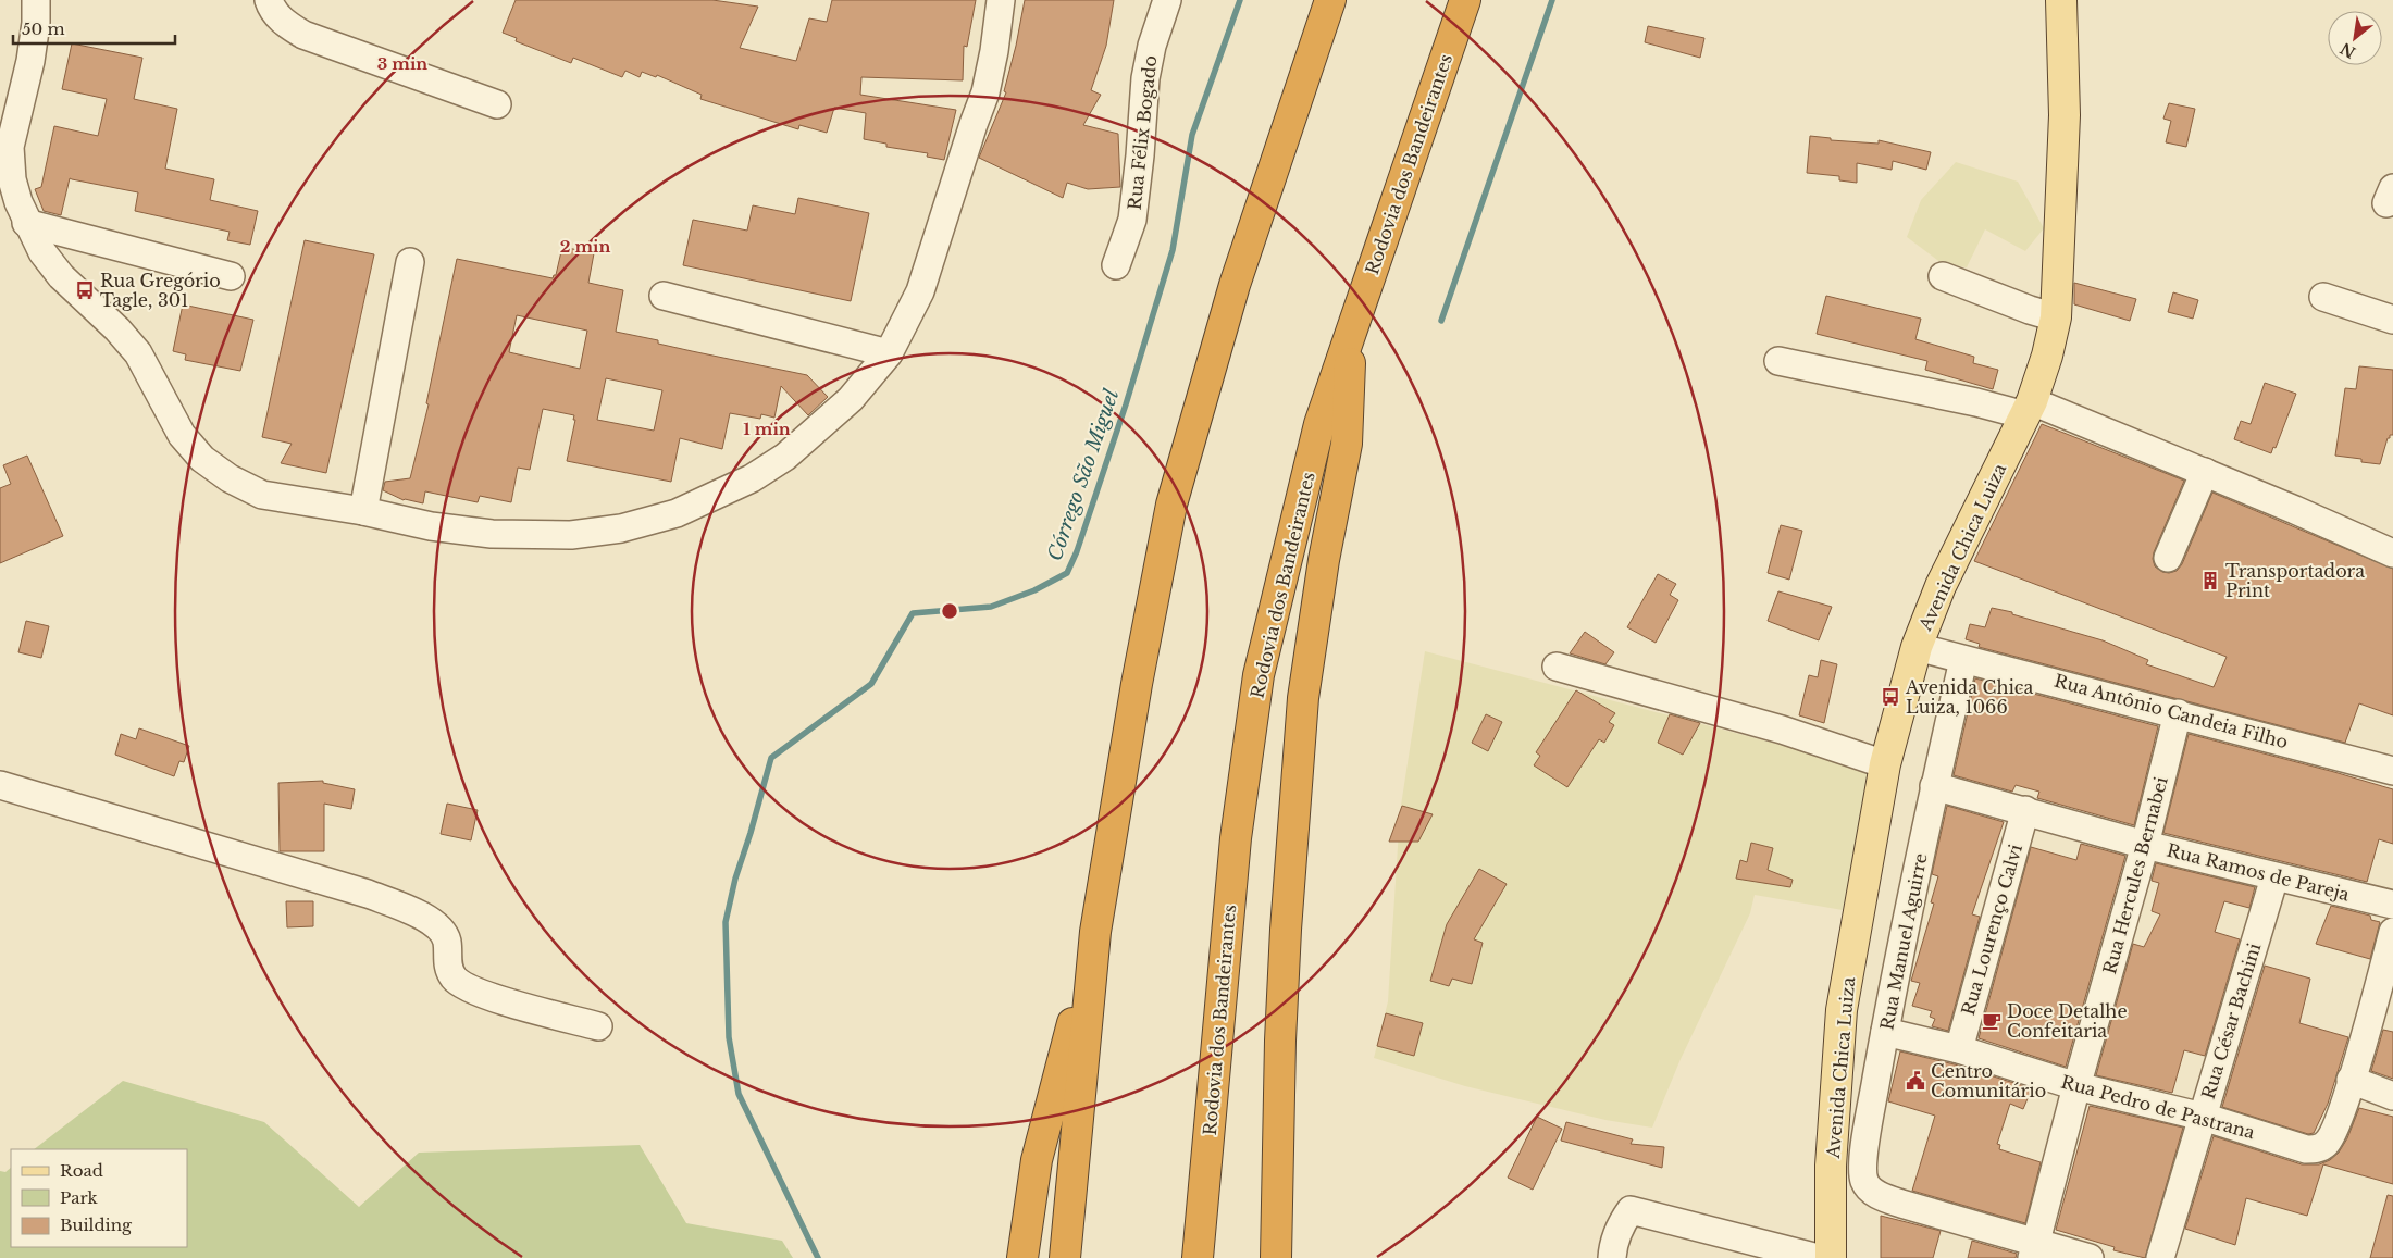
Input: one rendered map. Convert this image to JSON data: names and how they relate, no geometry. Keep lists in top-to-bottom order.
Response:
{
  "streets": {
    "highway": ["Rodovia dos Bandeirantes"],
    "main road": ["Avenida Chica Luiza"],
    "street": [
      "Rua Félix Bogado",
      "Rua Antônio Candeia Filho",
      "Rua Ramos de Pareja",
      "Rua Hercules Bernabei",
      "Rua Lourenço Calvi",
      "Rua Manuel Aguirre",
      "Rua César Bachini",
      "Rua Pedro de Pastrana"
    ]
  },
  "crossings": [
    ["Avenida Chica Luiza", "Rua Antônio Candeia Filho"],
    ["Rua Antônio Candeia Filho", "Rua Hercules Bernabei"],
    ["Rua Antônio Candeia Filho", "Rua Manuel Aguirre"],
    ["Rua Ramos de Pareja", "Rua Hercules Bernabei"],
    ["Rua Ramos de Pareja", "Rua Lourenço Calvi"],
    ["Rua Ramos de Pareja", "Rua Manuel Aguirre"],
    ["Rua Ramos de Pareja", "Rua César Bachini"],
    ["Rua Hercules Bernabei", "Rua Manuel Aguirre"],
    ["Rua Hercules Bernabei", "Rua Pedro de Pastrana"],
    ["Rua Lourenço Calvi", "Rua Pedro de Pastrana"],
    ["Rua Manuel Aguirre", "Rua Pedro de Pastrana"],
    ["Rua César Bachini", "Rua Pedro de Pastrana"]
  ],
  "water": ["Córrego São Miguel"],
  "places": {
    "bus stop": ["Rua Gregório Tagle, 301", "Avenida Chica Luiza, 1066"],
    "building": ["Transportadora Print"],
    "cafe": ["Doce Detalhe Confeitaria"],
    "public building": ["Centro Comunitário"]
  },
  "legend": ["Road", "Park", "Building"],
  "scale_bar": "50 m",
  "north": "bottom left",
  "rings": ["3 min", "2 min", "1 min"]
}
